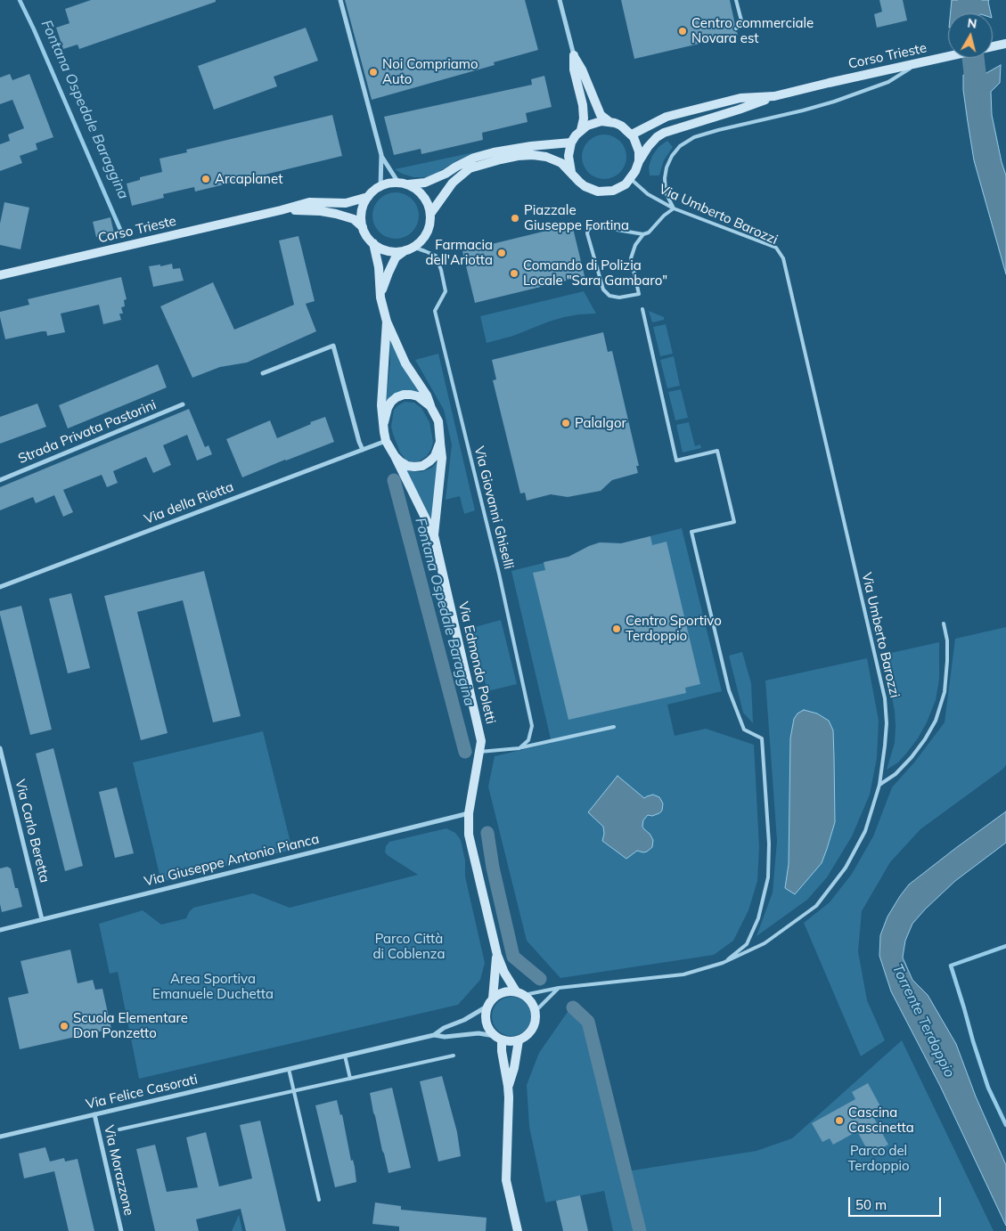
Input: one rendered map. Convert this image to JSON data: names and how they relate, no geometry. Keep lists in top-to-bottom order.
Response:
{
  "streets": {
    "main road": ["Corso Trieste", "Via Edmondo Poletti"],
    "street": [
      "Strada Privata Pastorini",
      "Via della Riotta",
      "Via Carlo Beretta",
      "Via Giuseppe Antonio Pianca",
      "Via Felice Casorati",
      "Via Morazzone"
    ],
    "lane": ["Via Umberto Barozzi", "Via Giovanni Ghiselli"]
  },
  "crossings": [
    ["Corso Trieste", "Via Umberto Barozzi"],
    ["Corso Trieste", "Via Giovanni Ghiselli"],
    ["Via Umberto Barozzi", "Via Edmondo Poletti"],
    ["Via della Riotta", "Via Edmondo Poletti"],
    ["Via Edmondo Poletti", "Via Giuseppe Antonio Pianca"],
    ["Via Carlo Beretta", "Via Giuseppe Antonio Pianca"],
    ["Via Felice Casorati", "Via Morazzone"]
  ],
  "water": ["Fontana Ospedale Baraggina", "Torrente Terdoppio"],
  "parks": ["Parco Città di Coblenza", "Area Sportiva Emanuele Duchetta", "Parco del Terdoppio"],
  "places": [
    "Centro commerciale Novara est",
    "Noi Compriamo Auto",
    "Arcaplanet",
    "Piazzale Giuseppe Fortina",
    "Farmacia dell'Ariotta",
    "Comando di Polizia Locale \"Sara Gambaro\"",
    "PalaIgor",
    "Centro Sportivo Terdoppio",
    "Scuola Elementare Don Ponzetto",
    "Cascina Cascinetta"
  ],
  "scale_bar": "50 m",
  "north": "top"
}
